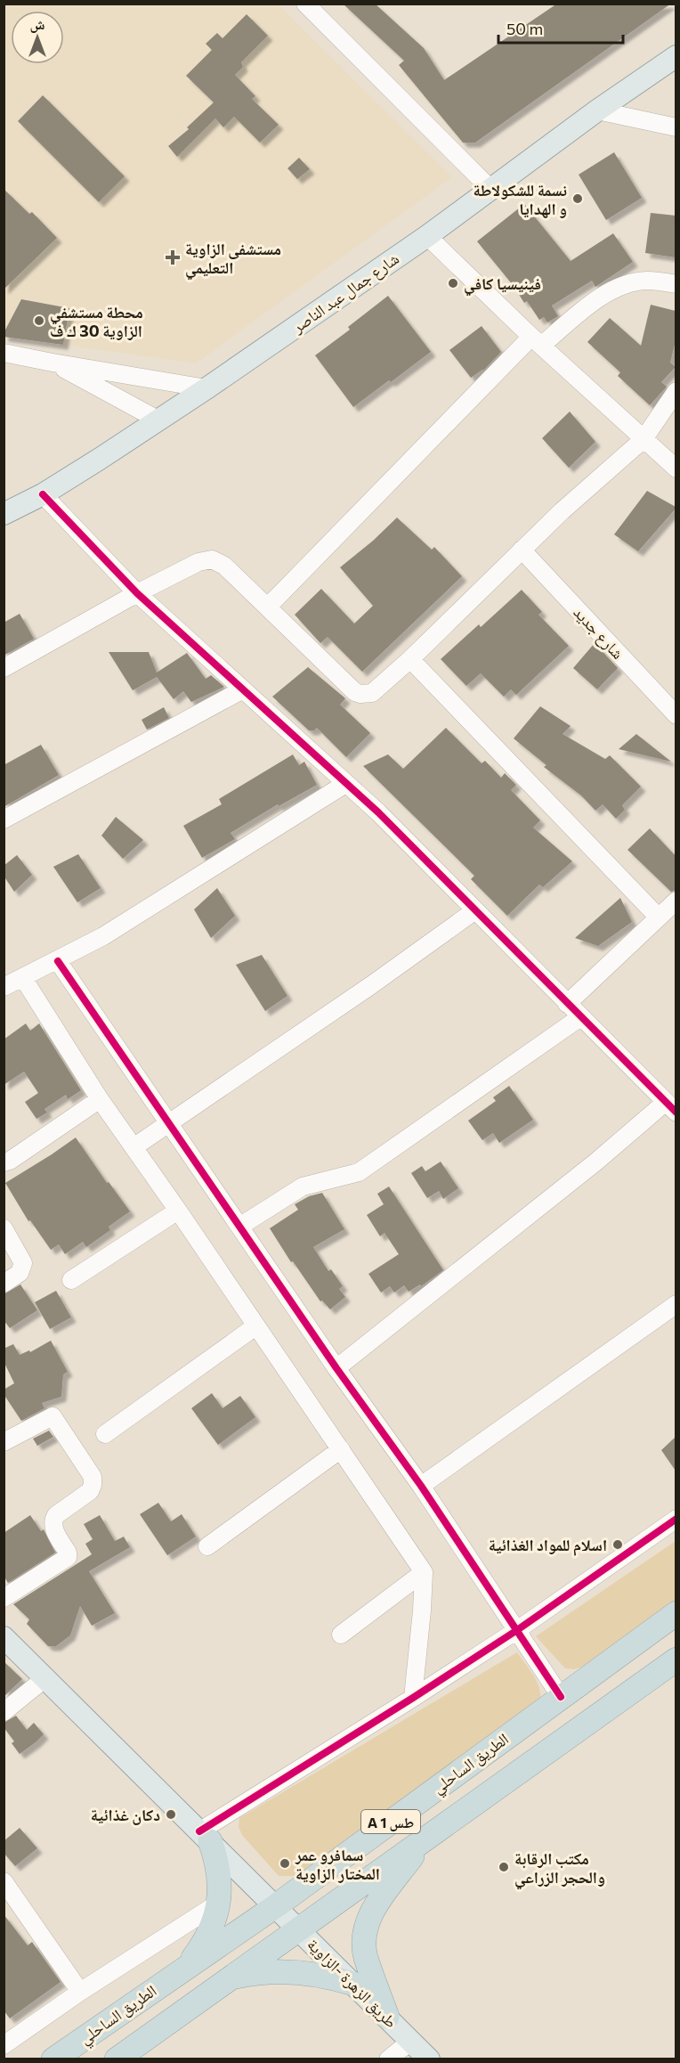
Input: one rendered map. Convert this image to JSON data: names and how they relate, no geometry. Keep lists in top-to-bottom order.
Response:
{
  "streets": {
    "highway": ["الطريق الساحلي", "A 1 طس"],
    "main road": ["شارع جمال عبد الناصر", "طريق الزهرة -الزاوية"],
    "street": ["شارع جديد"]
  },
  "crossings": [
    ["الطريق الساحلي", "طريق الزهرة -الزاوية"],
    ["A 1 طس", "طريق الزهرة -الزاوية"]
  ],
  "places": {
    "other": [
      "نسمة للشكولاطة و الهدايا",
      "فينيسيا كافي",
      "محطة مستشفي الزاوية 30 ك ف",
      "اسلام للمواد الغذائية",
      "دكان غذائية",
      "سمافرو عمر المختار الزاوية",
      "مكتب الرقابة والحجر الزراعي"
    ],
    "health": ["مستشفى الزاوية التعليمي"]
  },
  "scale_bar": "50 m",
  "north": "top"
}
